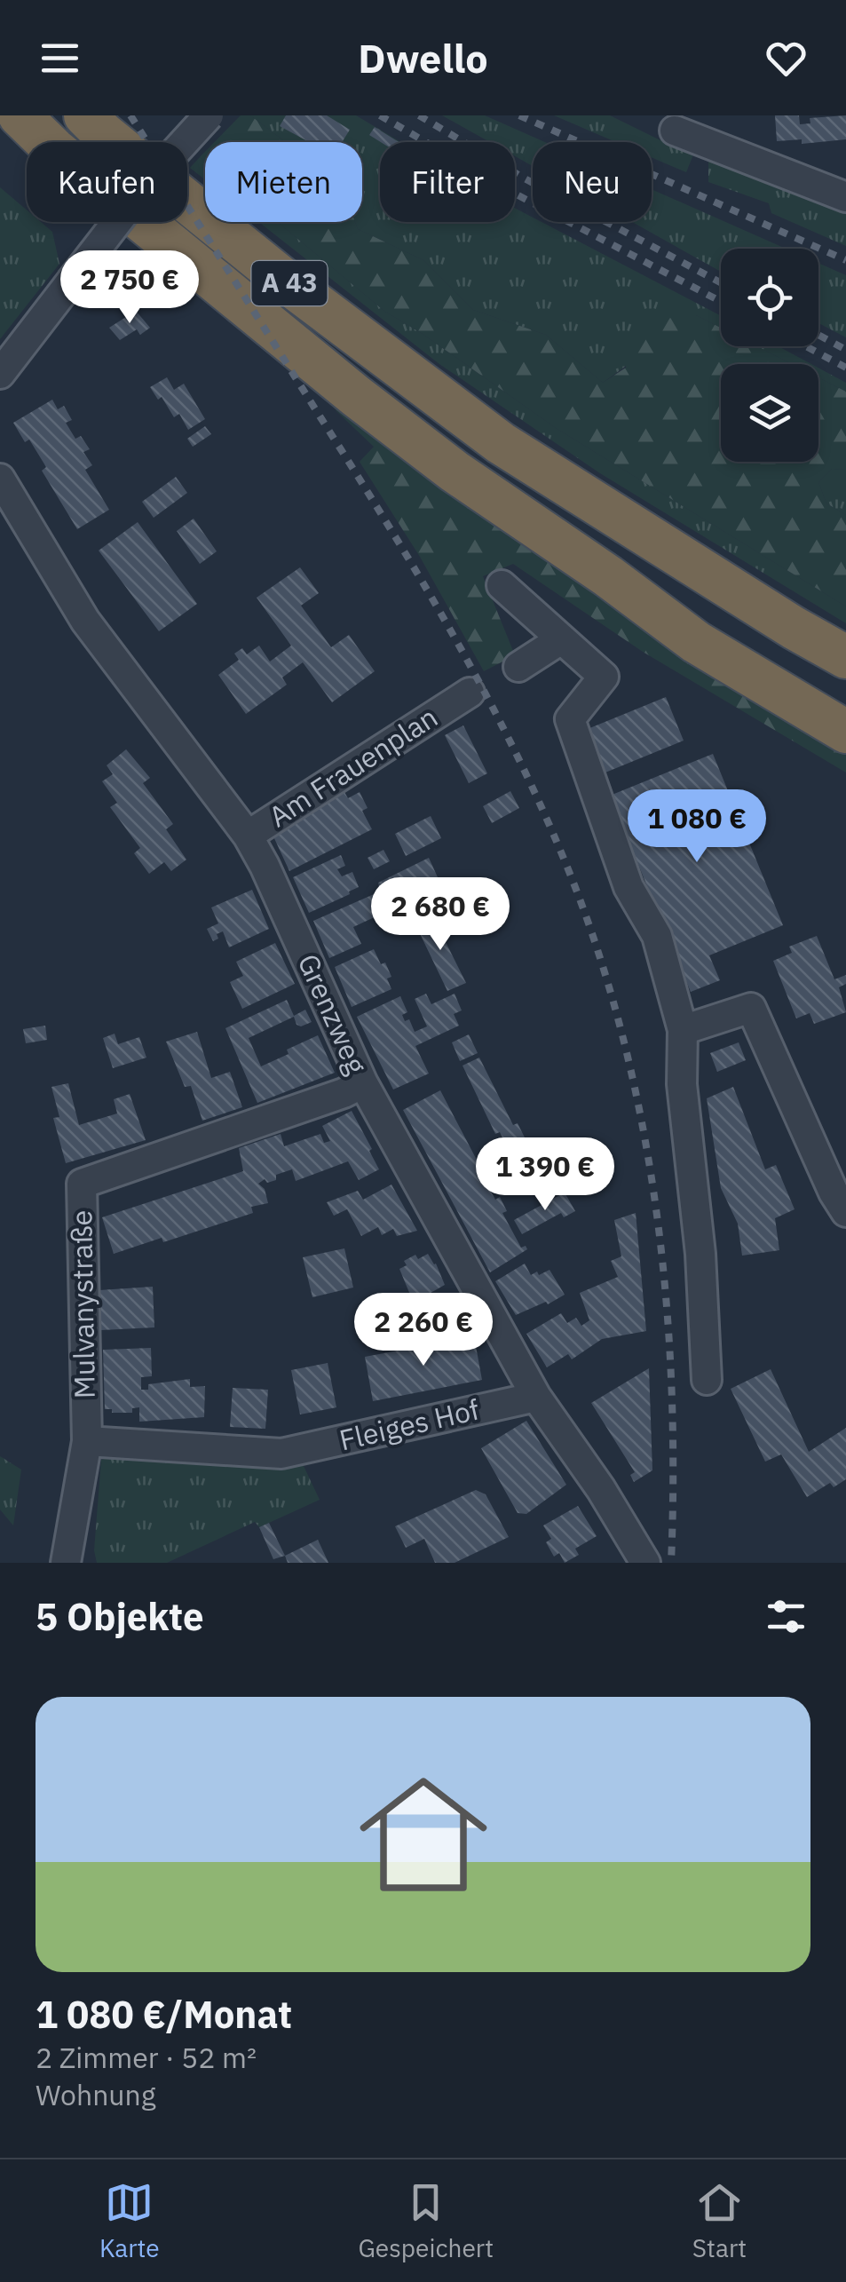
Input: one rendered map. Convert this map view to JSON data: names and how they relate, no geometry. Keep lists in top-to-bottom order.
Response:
{
  "streets": {
    "highway": ["A 43"],
    "street": [
      "Am Frauenplan",
      "Grenzweg",
      "Mulvanystraße",
      "Fleiges Hof"
    ]
  },
  "crossings": [
    ["Am Frauenplan", "Grenzweg"],
    ["Grenzweg", "Mulvanystraße"],
    ["Grenzweg", "Fleiges Hof"],
    ["Mulvanystraße", "Fleiges Hof"]
  ],
  "page": {
    "header": "Dwello",
    "chip": [
      "Kaufen",
      "Mieten",
      "Filter",
      "Neu"
    ],
    "price": [
      "2 750 €",
      "1 080 €",
      "2 680 €",
      "1 390 €",
      "2 260 €"
    ],
    "heading": "5 Objekte",
    "list": [
      {
        "name": "1 080 €/Monat",
        "note": "2 Zimmer · 52 m² · Wohnung"
      }
    ],
    "tabs": ["Karte", "Gespeichert", "Start"]
  }
}
